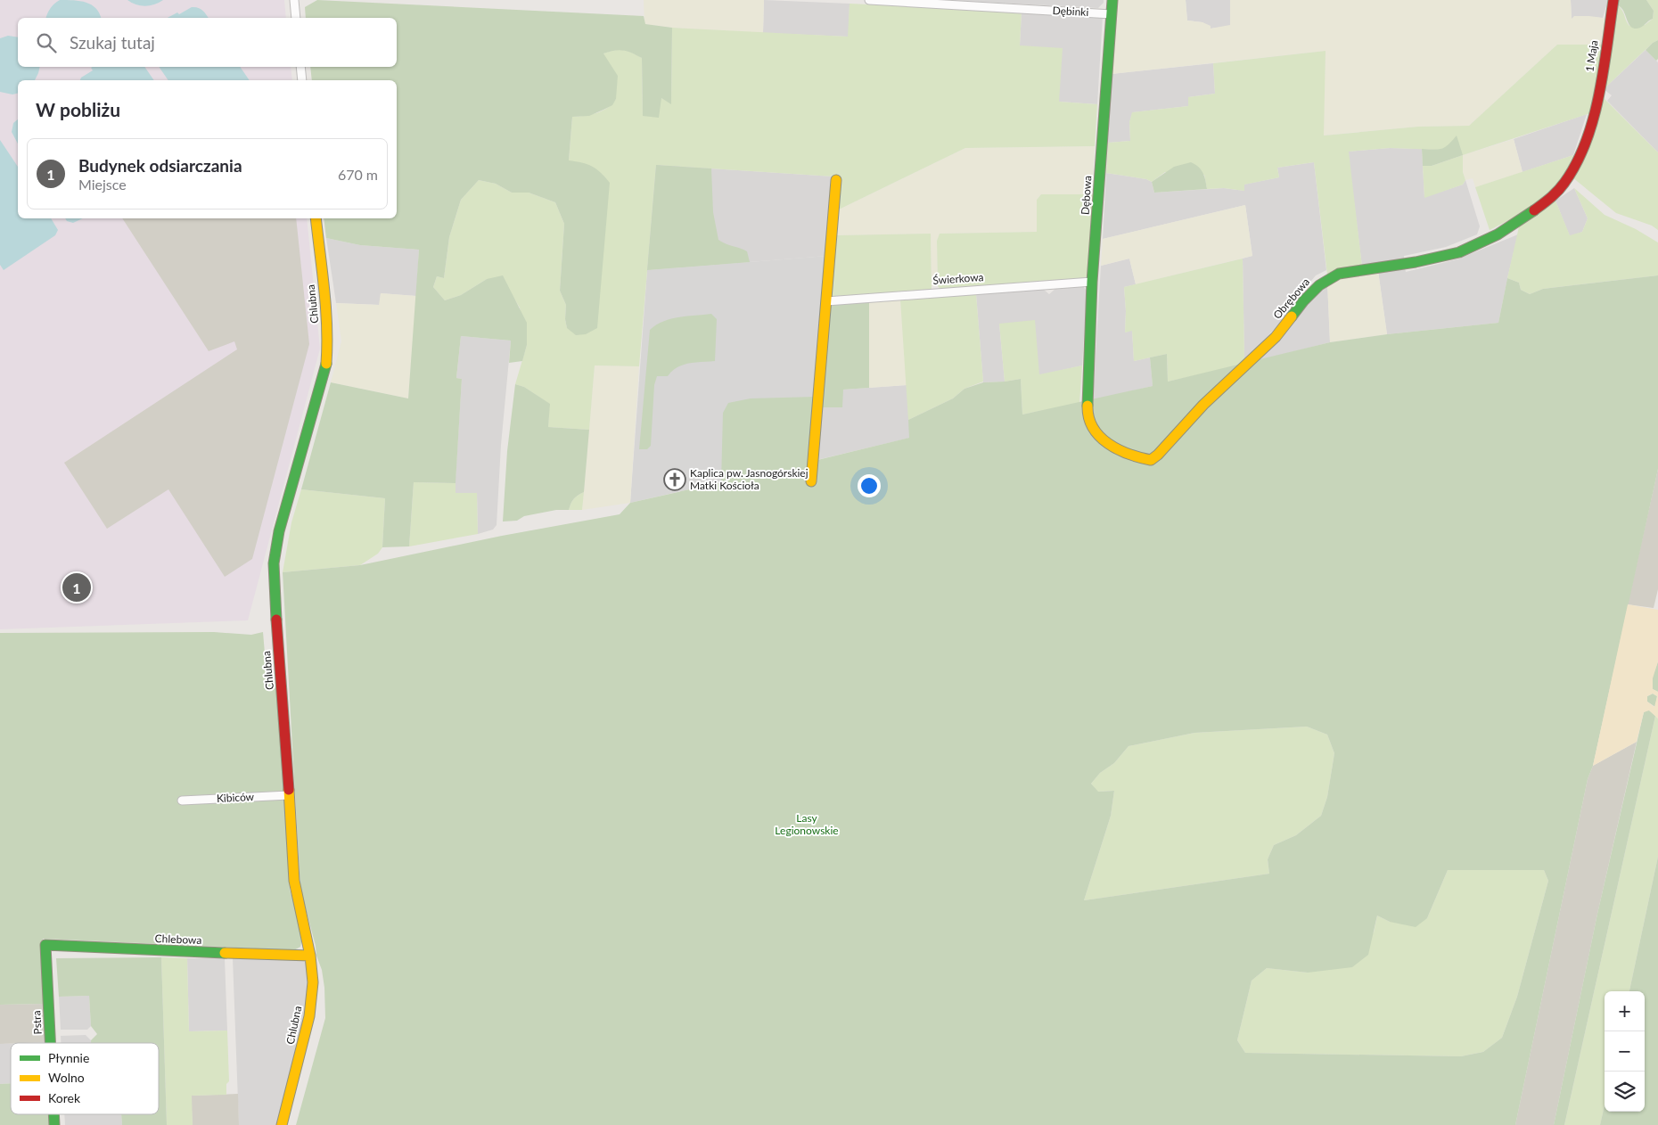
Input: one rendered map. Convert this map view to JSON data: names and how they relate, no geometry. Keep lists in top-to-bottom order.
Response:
{
  "streets": {
    "street": [
      "Dębinki",
      "1 Maja",
      "Dębowa",
      "Świerkowa",
      "Obrębowa",
      "Chlubna",
      "Kibiców",
      "Chlebowa",
      "Pstra"
    ]
  },
  "crossings": [
    ["Dębinki", "Dębowa"],
    ["1 Maja", "Obrębowa"],
    ["Dębowa", "Świerkowa"],
    ["Dębowa", "Obrębowa"],
    ["Chlubna", "Kibiców"],
    ["Chlubna", "Chlebowa"],
    ["Chlebowa", "Pstra"]
  ],
  "parks": ["Lasy Legionowskie"],
  "places": {
    "church": ["Kaplica pw. Jasnogórskiej Matki Kościoła"]
  },
  "legend": ["Płynnie", "Wolno", "Korek"],
  "page": {
    "search": "Szukaj tutaj",
    "heading": "W pobliżu",
    "list": [
      {
        "mark": "1",
        "name": "Budynek odsiarczania",
        "note": "Miejsce",
        "value": "670 m"
      }
    ],
    "pins": "1",
    "map_buttons": ["+", "−"]
  }
}
